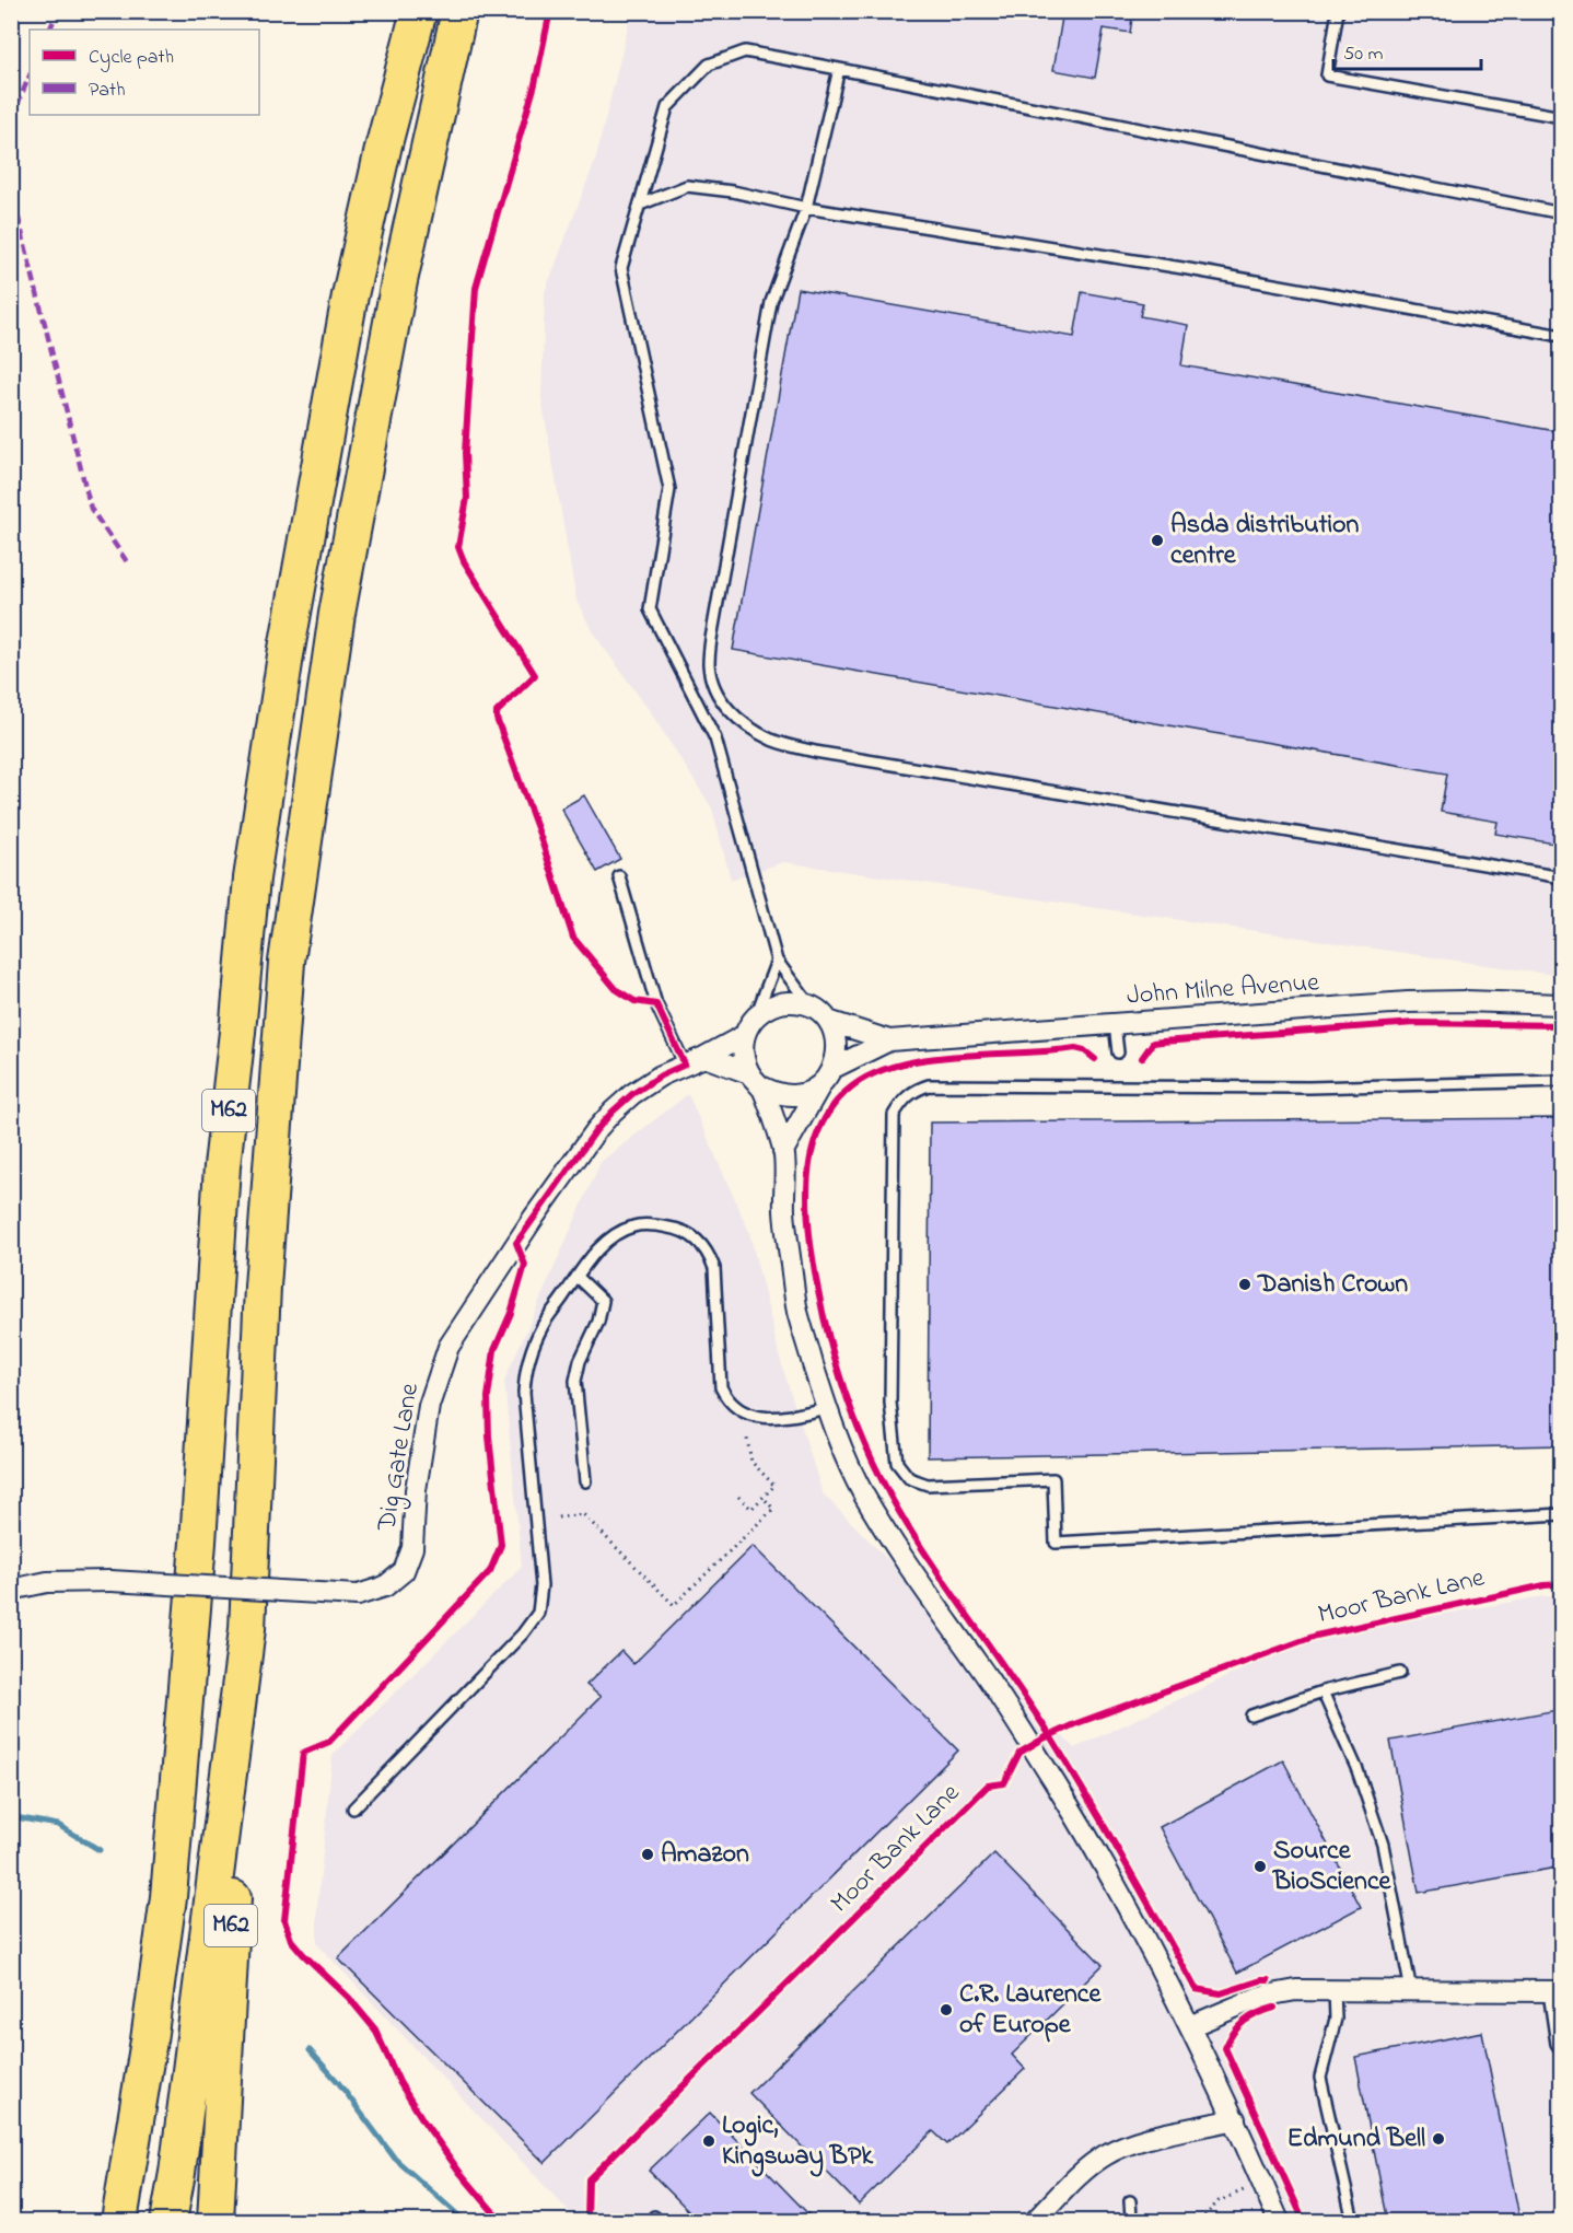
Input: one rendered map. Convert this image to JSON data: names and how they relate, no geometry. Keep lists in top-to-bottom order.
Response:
{
  "streets": {
    "highway": ["M62"],
    "street": ["John Milne Avenue", "Dig Gate Lane"],
    "cycle path": ["Moor Bank Lane"]
  },
  "crossings": [
    ["John Milne Avenue", "Dig Gate Lane"]
  ],
  "places": [
    "Asda distribution centre",
    "Danish Crown",
    "Amazon",
    "Source BioScience",
    "C.R. Laurence of Europe",
    "Edmund Bell",
    "Logic, Kingsway BPk"
  ],
  "legend": ["Cycle path", "Path"],
  "scale_bar": "50 m"
}
